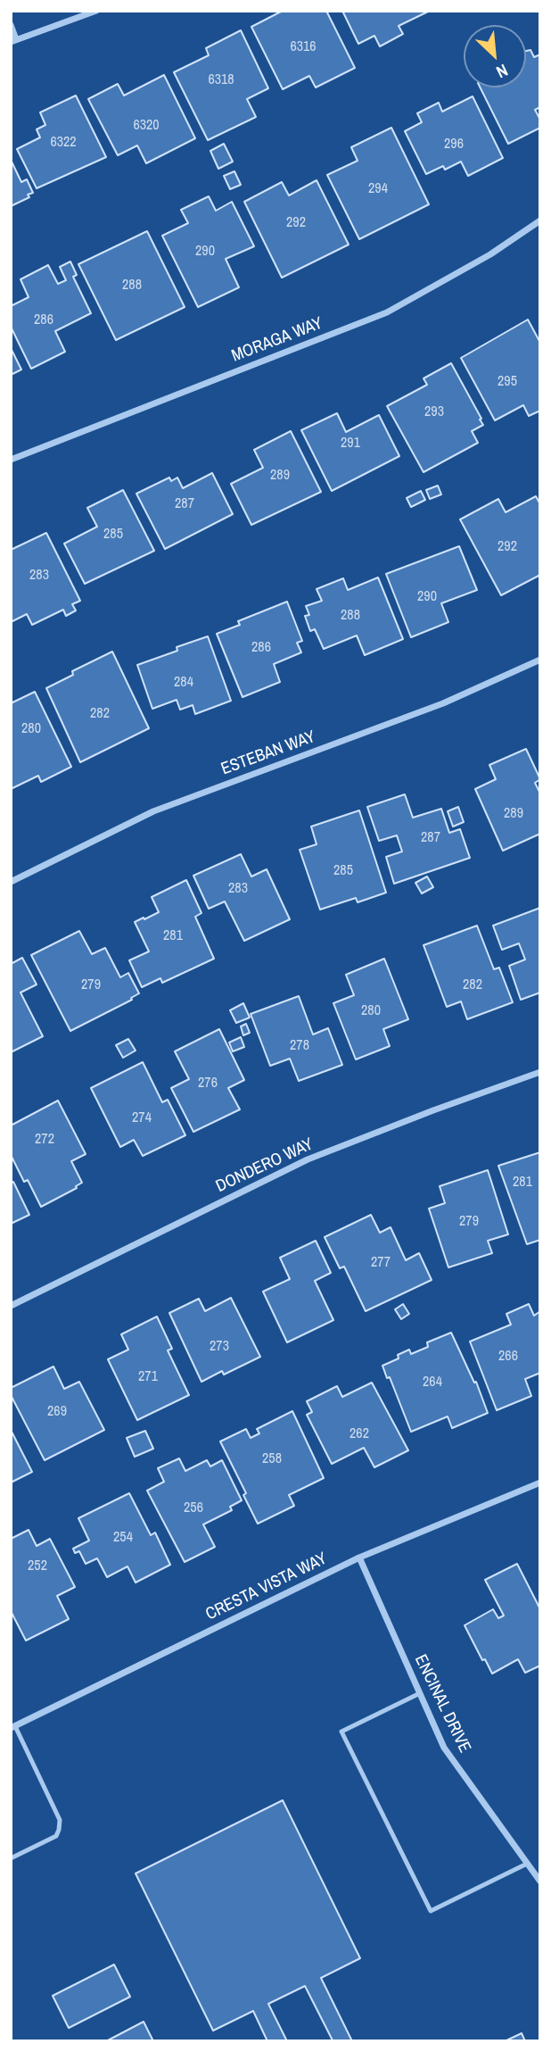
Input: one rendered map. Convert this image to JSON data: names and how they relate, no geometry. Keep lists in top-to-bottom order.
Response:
{
  "streets": {
    "street": [
      "MORAGA WAY",
      "ESTEBAN WAY",
      "DONDERO WAY",
      "CRESTA VISTA WAY",
      "ENCINAL DRIVE"
    ]
  },
  "crossings": [
    ["CRESTA VISTA WAY", "ENCINAL DRIVE"]
  ],
  "house_numbers": [
    "6316",
    "6318",
    "6320",
    "6322",
    "296",
    "294",
    "292",
    "290",
    "288",
    "286",
    "295",
    "293",
    "291",
    "289",
    "287",
    "285",
    "292",
    "283",
    "290",
    "288",
    "286",
    "284",
    "282",
    "280",
    "289",
    "287",
    "285",
    "283",
    "281",
    "279",
    "282",
    "280",
    "278",
    "276",
    "274",
    "272",
    "281",
    "279",
    "277",
    "273",
    "266",
    "271",
    "264",
    "269",
    "262",
    "258",
    "256",
    "254",
    "252"
  ],
  "north": "bottom right"
}
